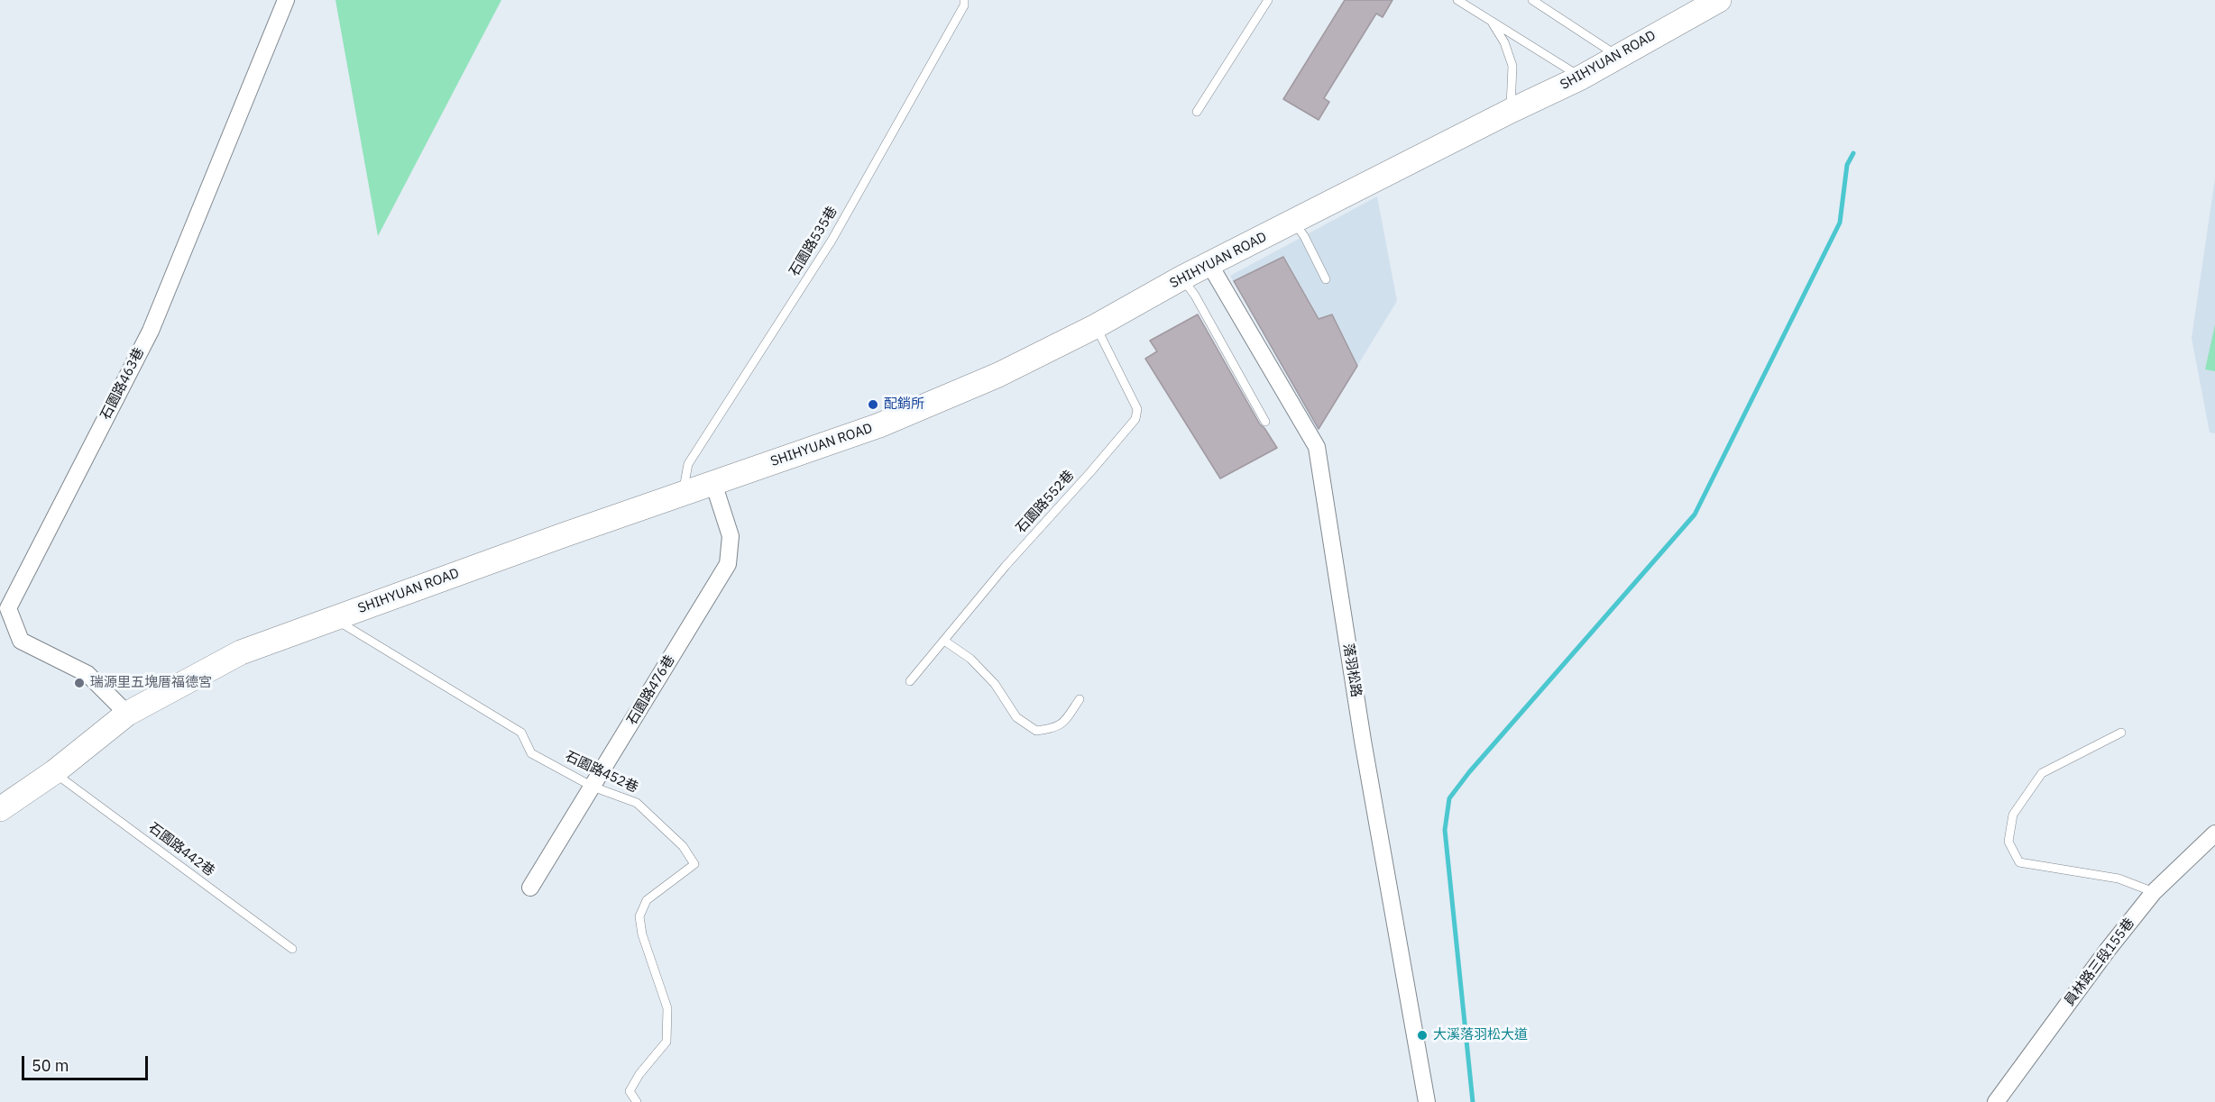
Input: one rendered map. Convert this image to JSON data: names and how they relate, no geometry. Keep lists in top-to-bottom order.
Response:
{
  "streets": {
    "main road": ["SHIHYUAN ROAD"],
    "street": [
      "石園路463巷",
      "落羽松路",
      "石園路476巷",
      "員林路三段155巷"
    ],
    "lane": [
      "石園路535巷",
      "石園路552巷",
      "石園路452巷",
      "石園路442巷"
    ]
  },
  "crossings": [
    ["SHIHYUAN ROAD", "石園路535巷"],
    ["SHIHYUAN ROAD", "石園路463巷"],
    ["SHIHYUAN ROAD", "石園路552巷"],
    ["SHIHYUAN ROAD", "落羽松路"],
    ["SHIHYUAN ROAD", "石園路476巷"],
    ["SHIHYUAN ROAD", "石園路452巷"],
    ["SHIHYUAN ROAD", "石園路442巷"],
    ["石園路476巷", "石園路452巷"]
  ],
  "places": ["配銷所", "瑞源里五塊厝福德宮", "大溪落羽松大道"],
  "scale_bar": "50 m"
}
